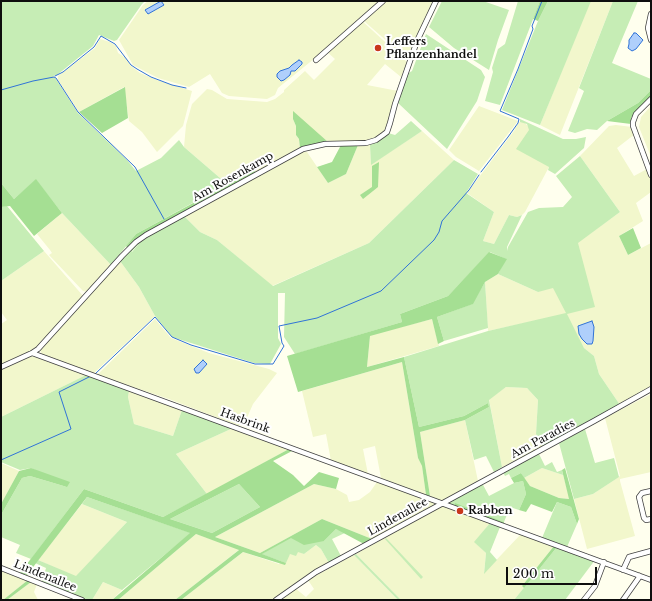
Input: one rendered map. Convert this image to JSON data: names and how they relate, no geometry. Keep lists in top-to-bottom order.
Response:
{
  "streets": {
    "street": [
      "Am Rosenkamp",
      "Hasbrink",
      "Am Paradies",
      "Lindenallee"
    ]
  },
  "crossings": [
    ["Am Rosenkamp", "Hasbrink"],
    ["Hasbrink", "Am Paradies"],
    ["Hasbrink", "Lindenallee"],
    ["Am Paradies", "Lindenallee"]
  ],
  "places": ["Leffers Pflanzenhandel", "Rabben"],
  "scale_bar": "200 m"
}
